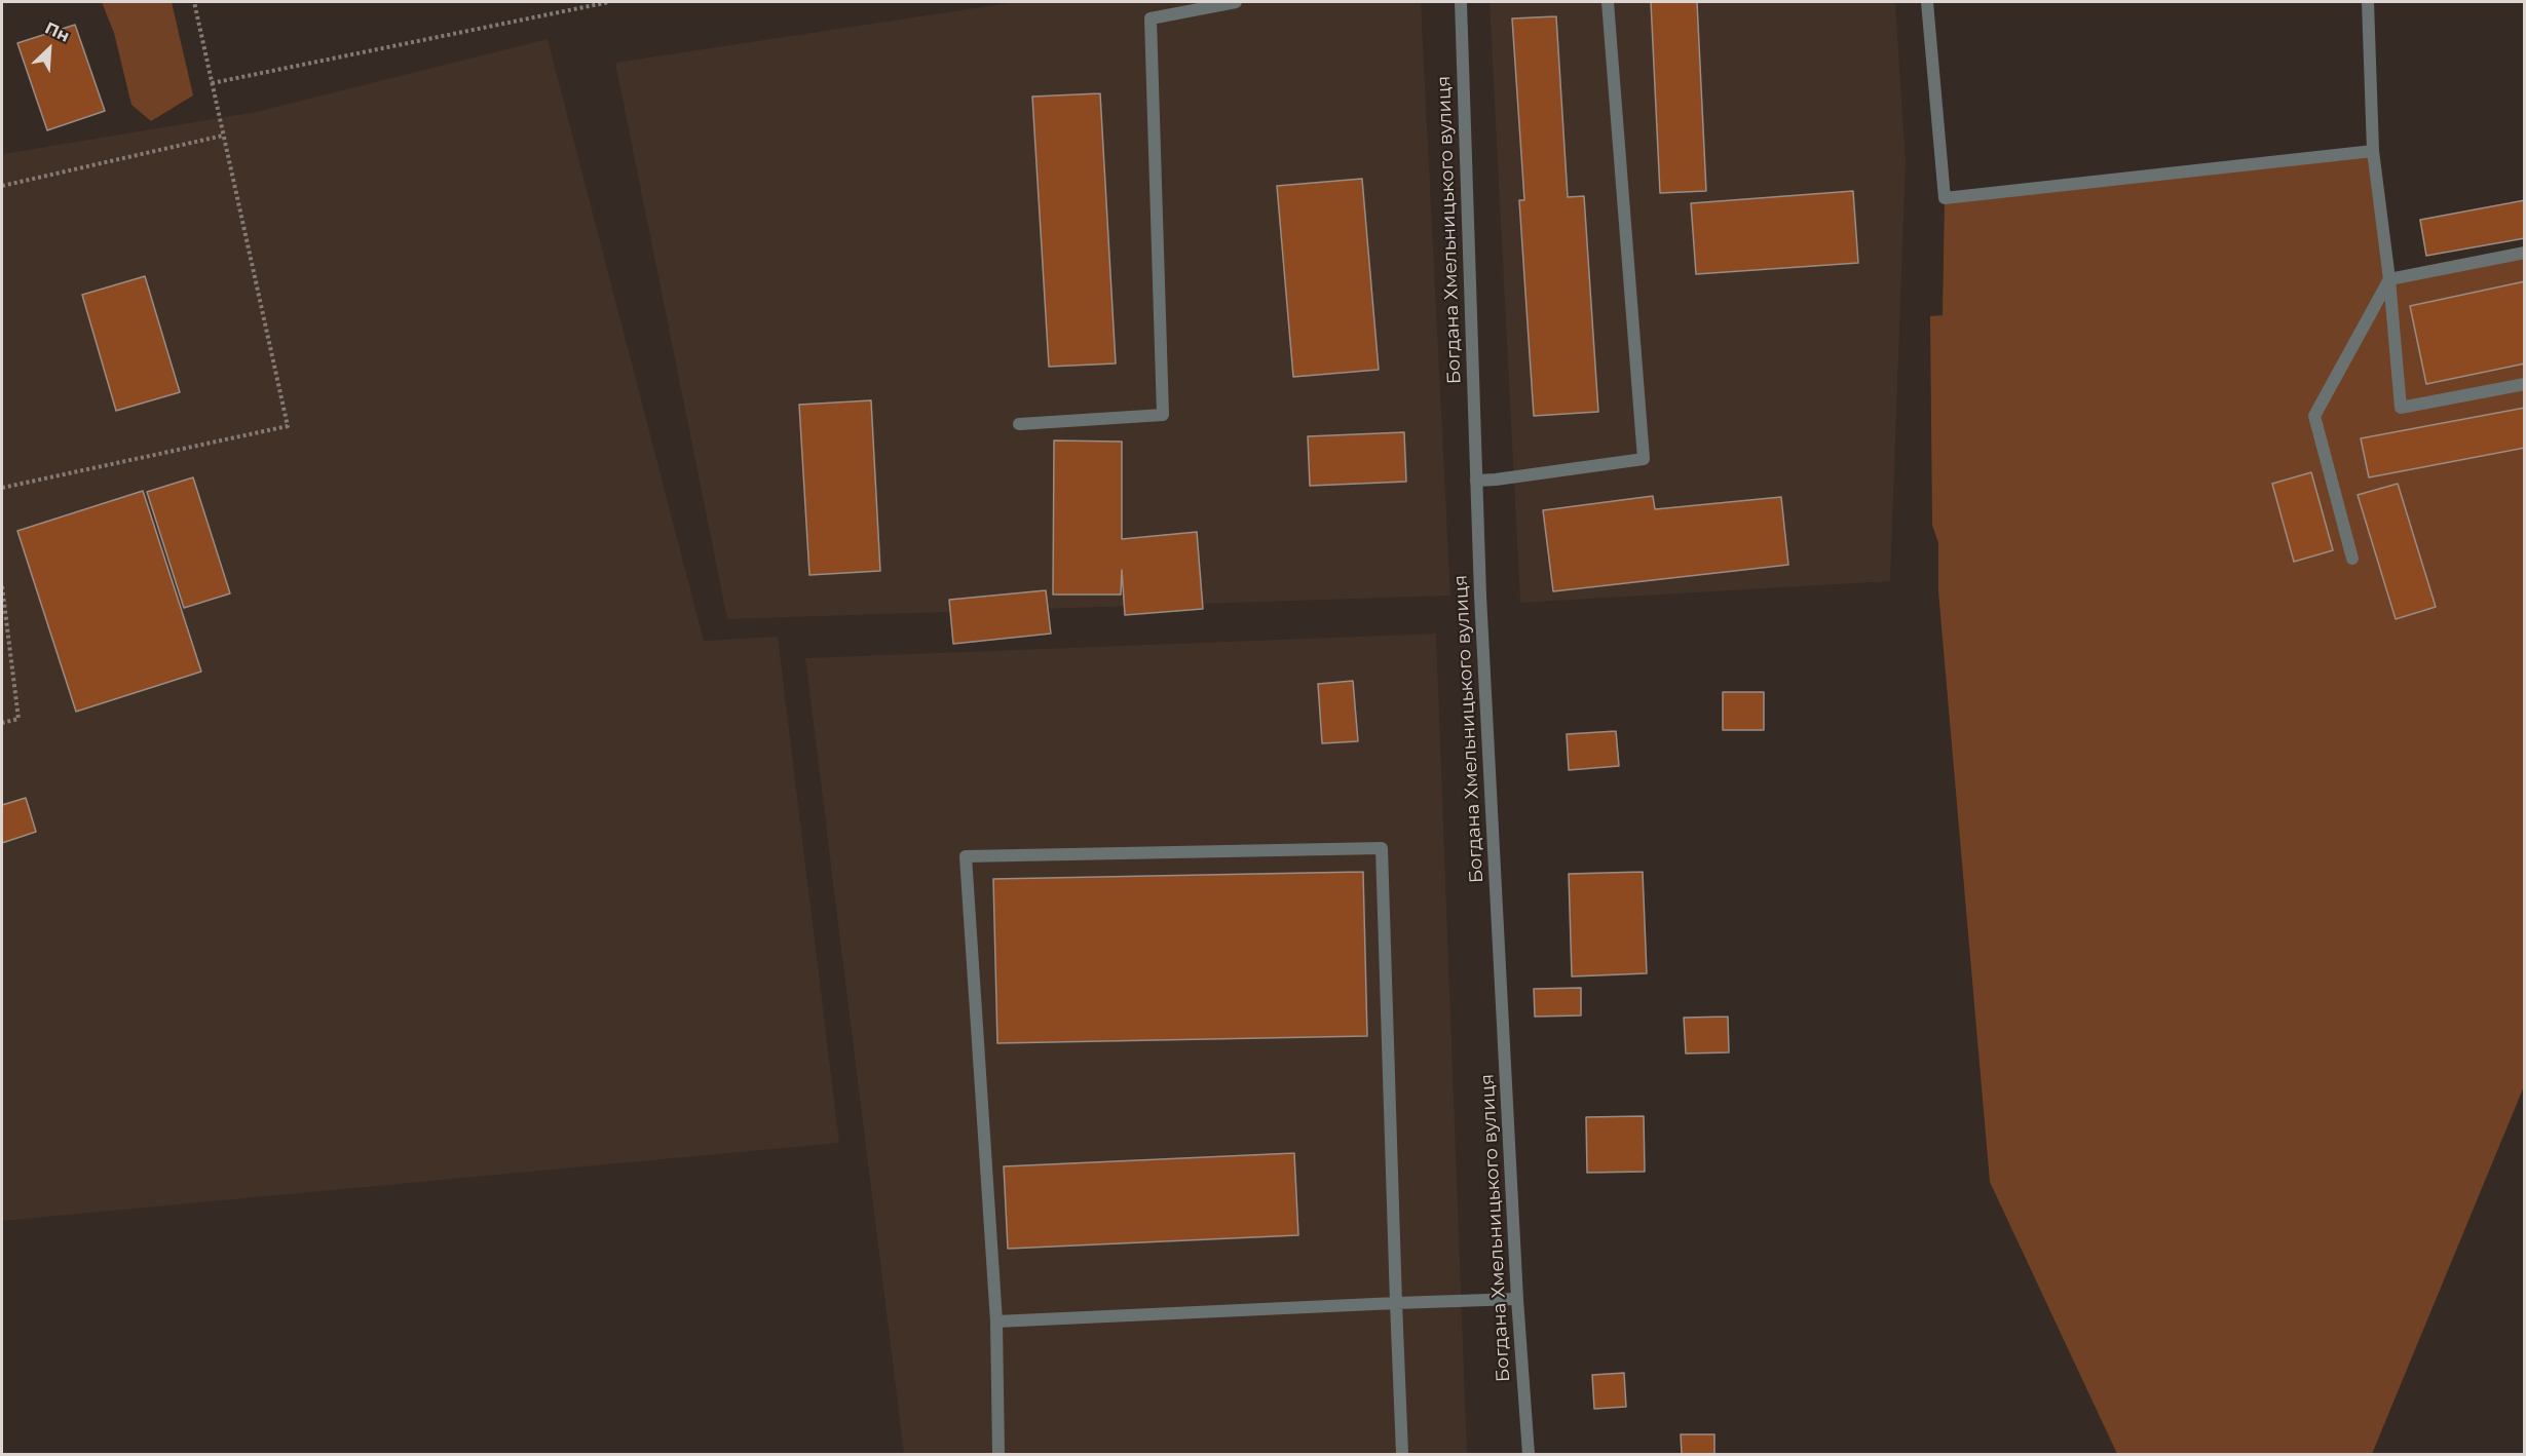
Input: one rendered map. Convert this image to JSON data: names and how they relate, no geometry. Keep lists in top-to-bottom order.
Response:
{
  "streets": {
    "street": ["Богдана Хмельницького вулиця"]
  },
  "north": "top right"
}
